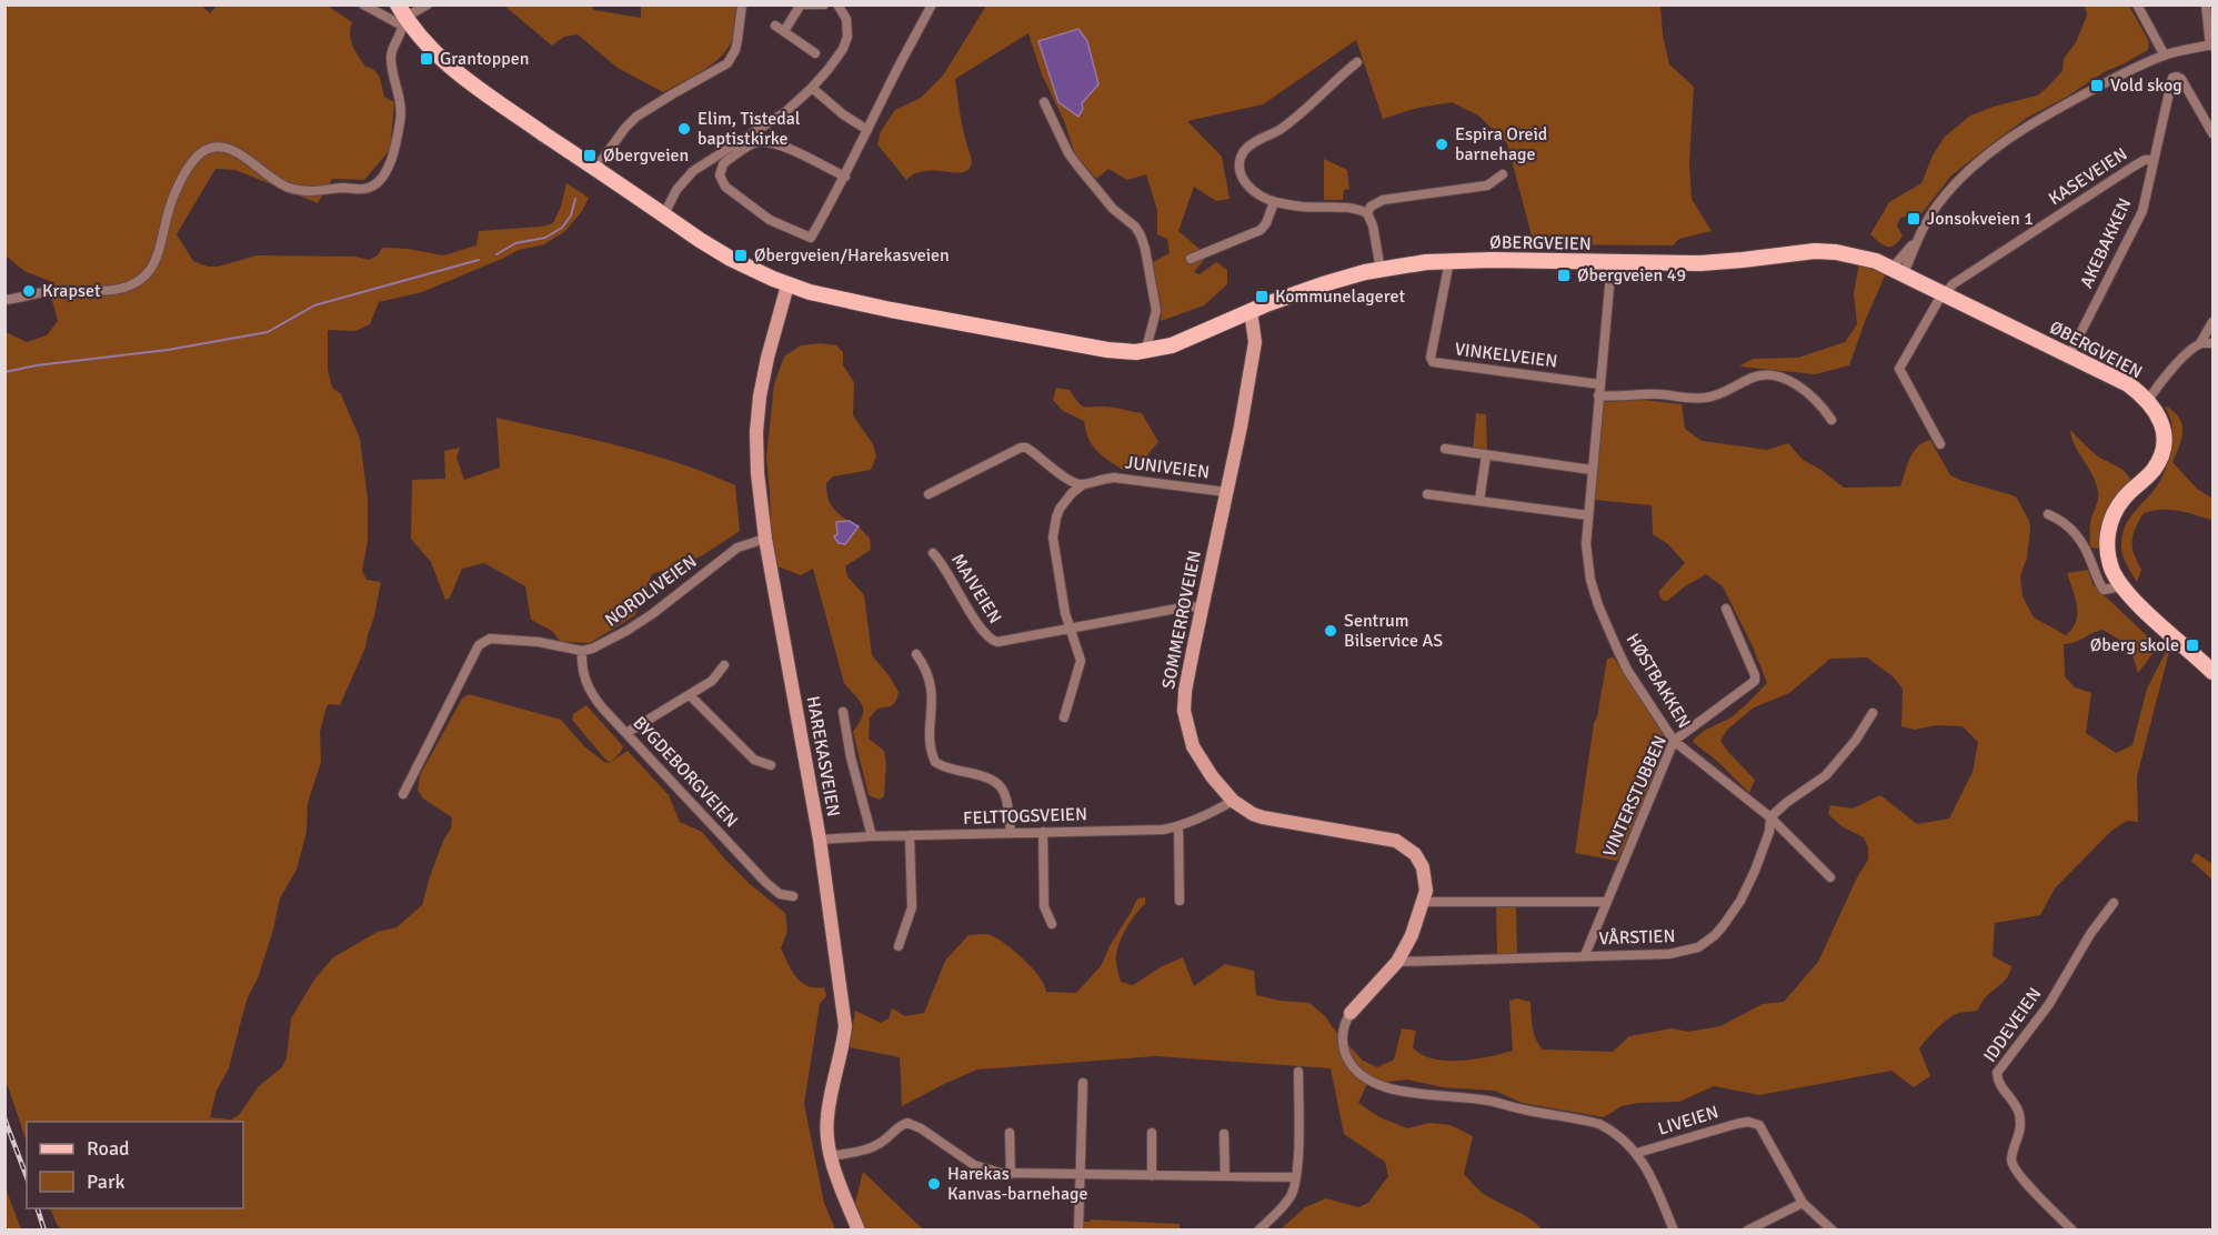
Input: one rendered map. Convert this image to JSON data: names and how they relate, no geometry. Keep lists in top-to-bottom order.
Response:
{
  "streets": {
    "main road": ["ØBERGVEIEN"],
    "street": [
      "KASEVEIEN",
      "AKEBAKKEN",
      "VINKELVEIEN",
      "JUNIVEIEN",
      "MAIVEIEN",
      "NORDLIVEIEN",
      "SOMMERROVEIEN",
      "HØSTBAKKEN",
      "HAREKASVEIEN",
      "BYGDEBORGVEIEN",
      "VINTERSTUBBEN",
      "FELTTOGSVEIEN",
      "VÅRSTIEN",
      "IDDEVEIEN",
      "LIVEIEN"
    ]
  },
  "crossings": [
    ["KASEVEIEN", "ØBERGVEIEN"],
    ["KASEVEIEN", "AKEBAKKEN"],
    ["ØBERGVEIEN", "AKEBAKKEN"],
    ["ØBERGVEIEN", "VINKELVEIEN"],
    ["ØBERGVEIEN", "SOMMERROVEIEN"],
    ["ØBERGVEIEN", "HØSTBAKKEN"],
    ["ØBERGVEIEN", "HAREKASVEIEN"],
    ["VINKELVEIEN", "HØSTBAKKEN"],
    ["JUNIVEIEN", "SOMMERROVEIEN"],
    ["MAIVEIEN", "SOMMERROVEIEN"],
    ["NORDLIVEIEN", "HAREKASVEIEN"],
    ["NORDLIVEIEN", "BYGDEBORGVEIEN"],
    ["SOMMERROVEIEN", "FELTTOGSVEIEN"],
    ["SOMMERROVEIEN", "VÅRSTIEN"],
    ["HØSTBAKKEN", "VINTERSTUBBEN"],
    ["HØSTBAKKEN", "VÅRSTIEN"],
    ["HAREKASVEIEN", "FELTTOGSVEIEN"],
    ["VINTERSTUBBEN", "VÅRSTIEN"]
  ],
  "places": {
    "transit": [
      "Grantoppen",
      "Vold skog",
      "Øbergveien",
      "Jonsokveien 1",
      "Øbergveien/Harekasveien",
      "Øbergveien 49",
      "Kommunelageret",
      "Øberg skole"
    ],
    "other": [
      "Elim, Tistedal baptistkirke",
      "Espira Oreid barnehage",
      "Krapset",
      "Sentrum Bilservice AS",
      "Harekas Kanvas-barnehage"
    ]
  },
  "legend": ["Road", "Park"]
}
